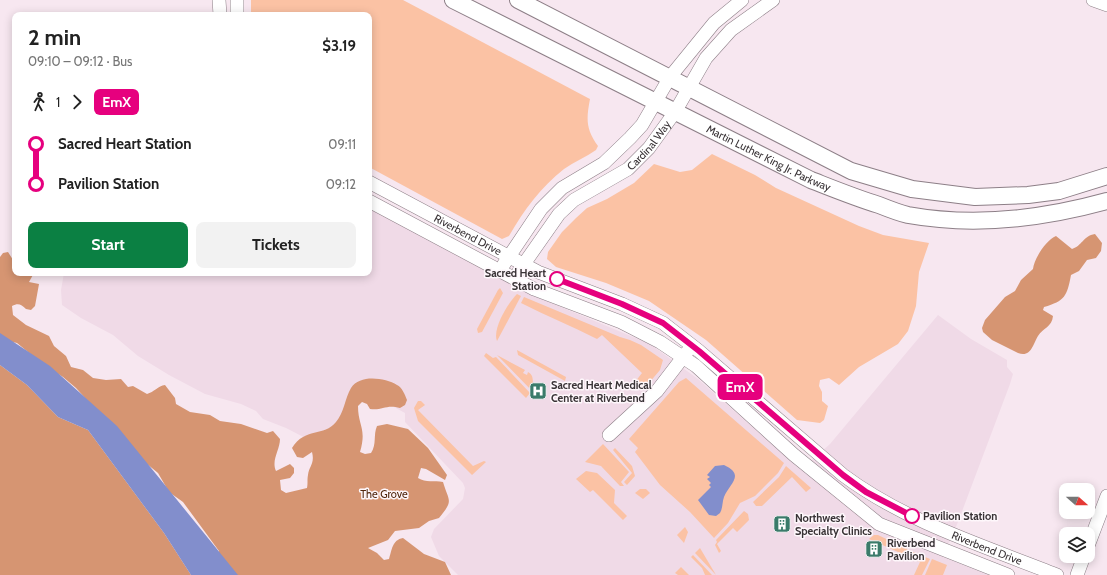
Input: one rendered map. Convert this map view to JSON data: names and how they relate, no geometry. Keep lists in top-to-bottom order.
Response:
{
  "streets": {
    "main road": ["Martin Luther King Jr. Parkway"],
    "street": ["Cardinal Way", "Riverbend Drive"]
  },
  "crossings": [
    ["Cardinal Way", "Martin Luther King Jr. Parkway"],
    ["Cardinal Way", "Riverbend Drive"]
  ],
  "parks": ["The Grove"],
  "places": {
    "other": ["Sacred Heart Station", "Pavilion Station"],
    "hospital": ["Sacred Heart Medical Center at Riverbend"],
    "building": ["Northwest Specialty Clinics", "Riverbend Pavilion"]
  },
  "lines": ["bus line EmX"],
  "north": "right",
  "page": {
    "on_map": "EmX",
    "heading": ["2 min", "09:10 – 09:12 · Bus", "$3.19"],
    "legs": ["1", "EmX"],
    "list": [
      {
        "name": "Sacred Heart Station",
        "value": "09:11"
      },
      {
        "name": "Pavilion Station",
        "value": "09:12"
      }
    ],
    "buttons": ["Start", "Tickets"]
  }
}
